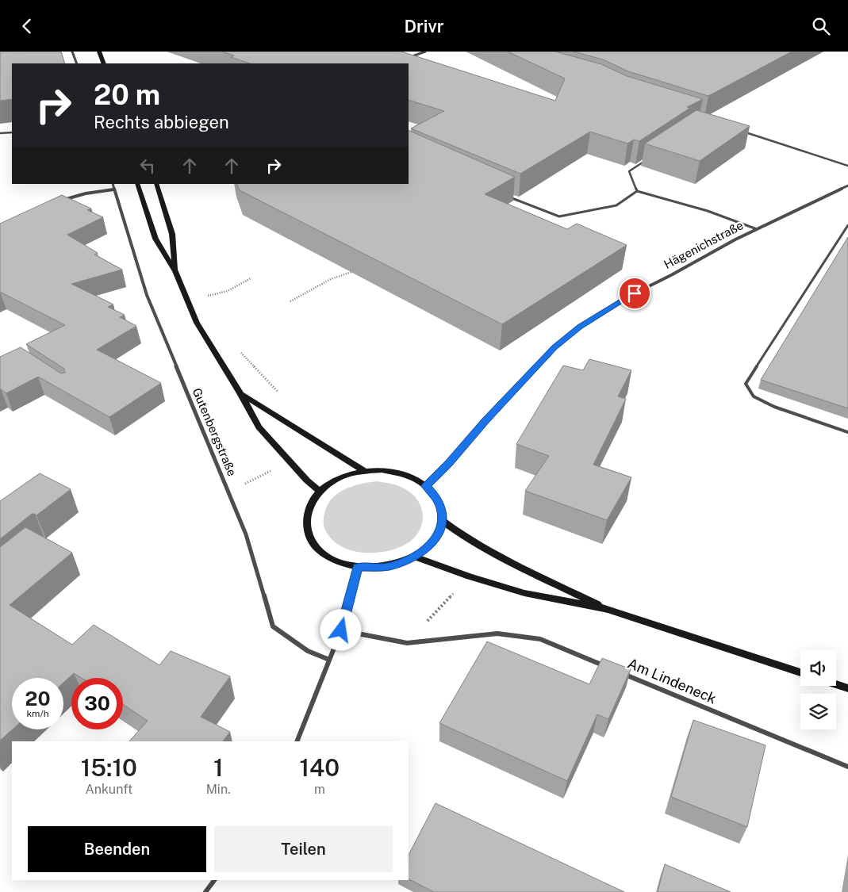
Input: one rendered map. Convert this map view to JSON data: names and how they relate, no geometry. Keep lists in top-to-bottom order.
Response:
{
  "streets": {
    "street": ["Hägenichstraße", "Gutenbergstraße", "Am Lindeneck"]
  },
  "page": {
    "header": "Drivr",
    "turn": ["20 m", "Rechts abbiegen"],
    "speed": "20 km/h",
    "limit": "30",
    "eta": [
      "15:10",
      "Ankunft",
      "1",
      "Min.",
      "140",
      "m"
    ],
    "buttons": ["Beenden", "Teilen"]
  }
}
